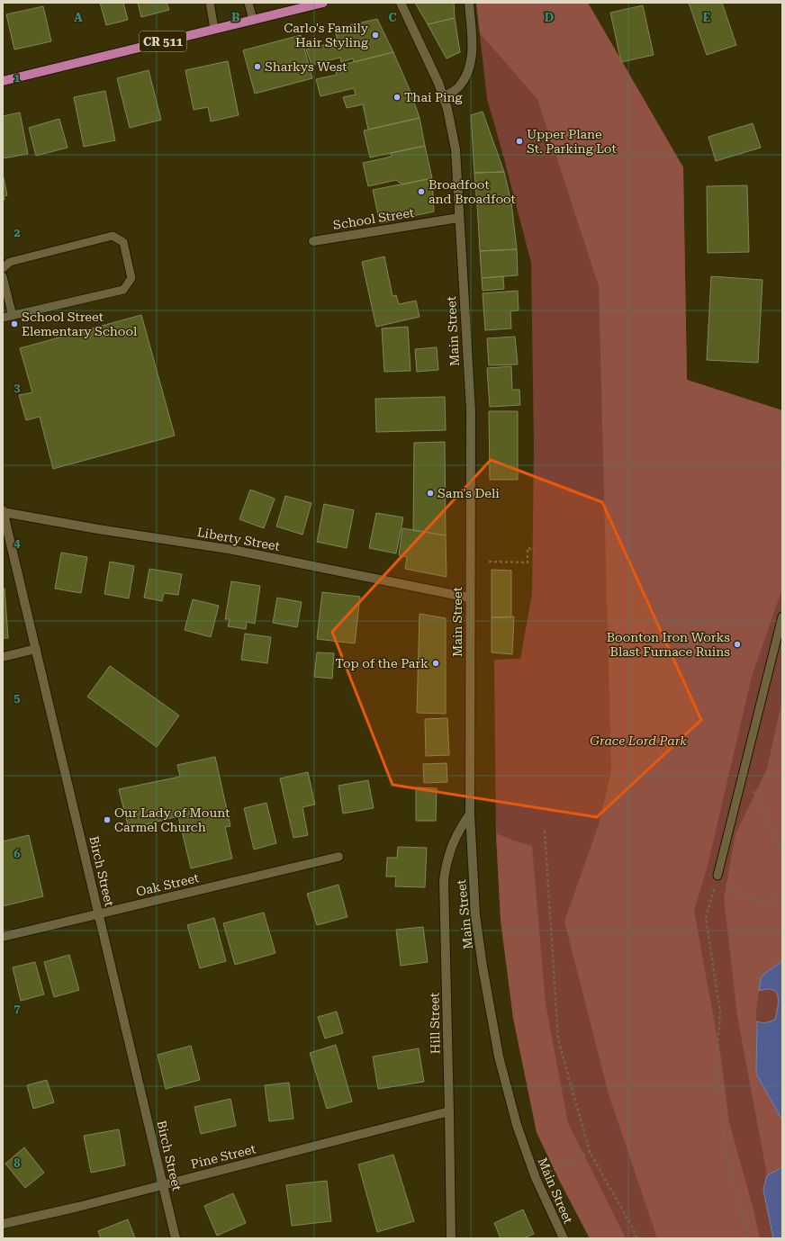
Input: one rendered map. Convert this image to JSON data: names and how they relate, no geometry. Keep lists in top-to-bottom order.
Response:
{
  "streets": {
    "main road": ["CR 511"],
    "street": [
      "School Street",
      "Main Street",
      "Liberty Street",
      "Birch Street",
      "Oak Street",
      "Hill Street",
      "Pine Street"
    ]
  },
  "crossings": [
    ["School Street", "Main Street"],
    ["Main Street", "Liberty Street"],
    ["Main Street", "Hill Street"],
    ["Liberty Street", "Birch Street"],
    ["Birch Street", "Oak Street"],
    ["Birch Street", "Pine Street"],
    ["Hill Street", "Pine Street"]
  ],
  "parks": ["Grace Lord Park"],
  "places": [
    "Carlo's Family Hair Styling",
    "Sharkys West",
    "Thai Ping",
    "Upper Plane St. Parking Lot",
    "Broadfoot and Broadfoot",
    "School Street Elementary School",
    "Sam's Deli",
    "Boonton Iron Works Blast Furnace Ruins",
    "Top of the Park",
    "Our Lady of Mount Carmel Church"
  ],
  "grid": {
    "columns": [
      "A",
      "B",
      "C",
      "D",
      "E"
    ],
    "rows": [
      "1",
      "2",
      "3",
      "4",
      "5",
      "6",
      "7",
      "8"
    ]
  }
}
